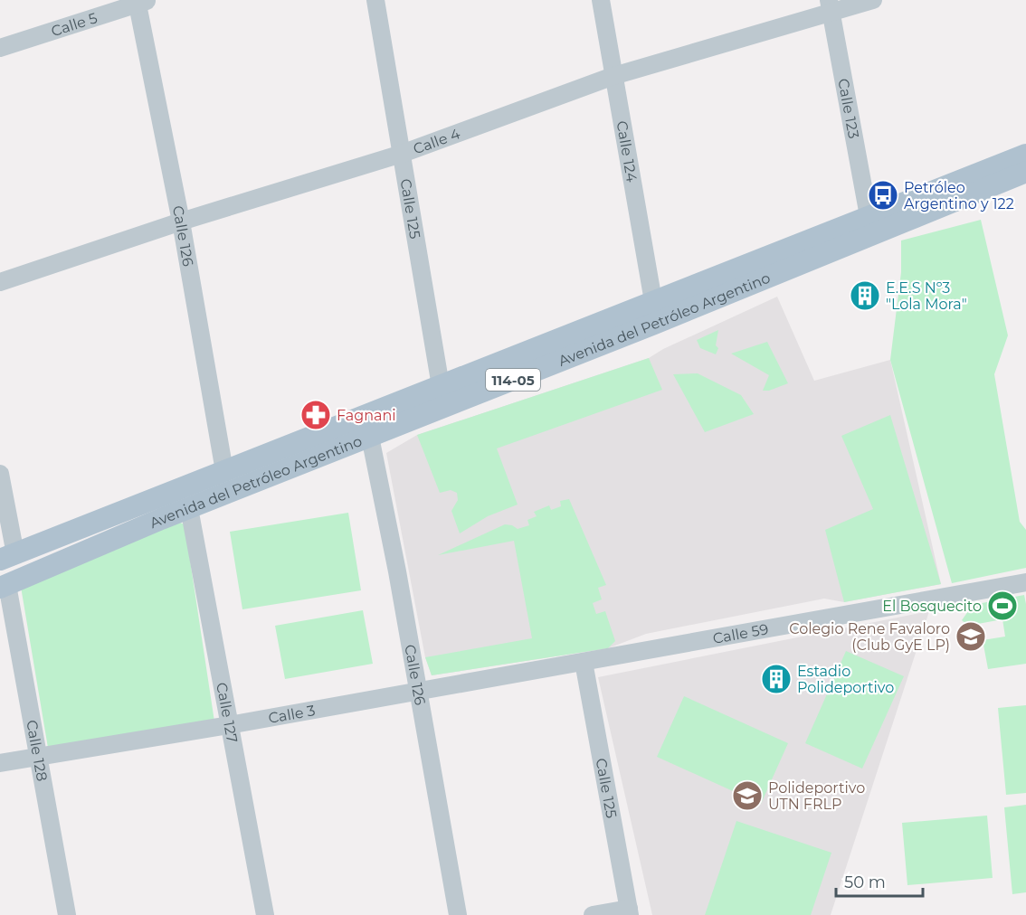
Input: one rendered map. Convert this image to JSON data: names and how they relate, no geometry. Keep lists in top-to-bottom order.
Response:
{
  "streets": {
    "main road": ["Avenida del Petróleo Argentino", "114-05"],
    "street": [
      "Calle 5",
      "Calle 123",
      "Calle 4",
      "Calle 124",
      "Calle 125",
      "Calle 126",
      "Calle 59",
      "Calle 127",
      "Calle 3",
      "Calle 128"
    ]
  },
  "crossings": [
    ["Calle 5", "Calle 126"],
    ["Calle 123", "Calle 4"],
    ["Calle 123", "Avenida del Petróleo Argentino"],
    ["Calle 4", "Calle 124"],
    ["Calle 4", "Calle 125"],
    ["Calle 4", "Calle 126"],
    ["Calle 124", "Avenida del Petróleo Argentino"],
    ["Calle 125", "Avenida del Petróleo Argentino"],
    ["Calle 125", "Calle 59"],
    ["Calle 125", "Calle 3"],
    ["Calle 126", "Avenida del Petróleo Argentino"],
    ["Calle 126", "Calle 3"],
    ["Avenida del Petróleo Argentino", "Calle 127"],
    ["Avenida del Petróleo Argentino", "Calle 128"],
    ["Calle 59", "Calle 3"],
    ["Calle 127", "Calle 3"],
    ["Calle 3", "Calle 128"]
  ],
  "places": {
    "bus stop": ["Petróleo Argentino y 122"],
    "building": ["E.E.S Nº3 \"Lola Mora\"", "Estadio Polideportivo"],
    "pharmacy": ["Fagnani"],
    "sports": ["El Bosquecito"],
    "school or university": ["Colegio Rene Favaloro (Club GyE LP)", "Polideportivo UTN FRLP"]
  },
  "scale_bar": "50 m"
}
